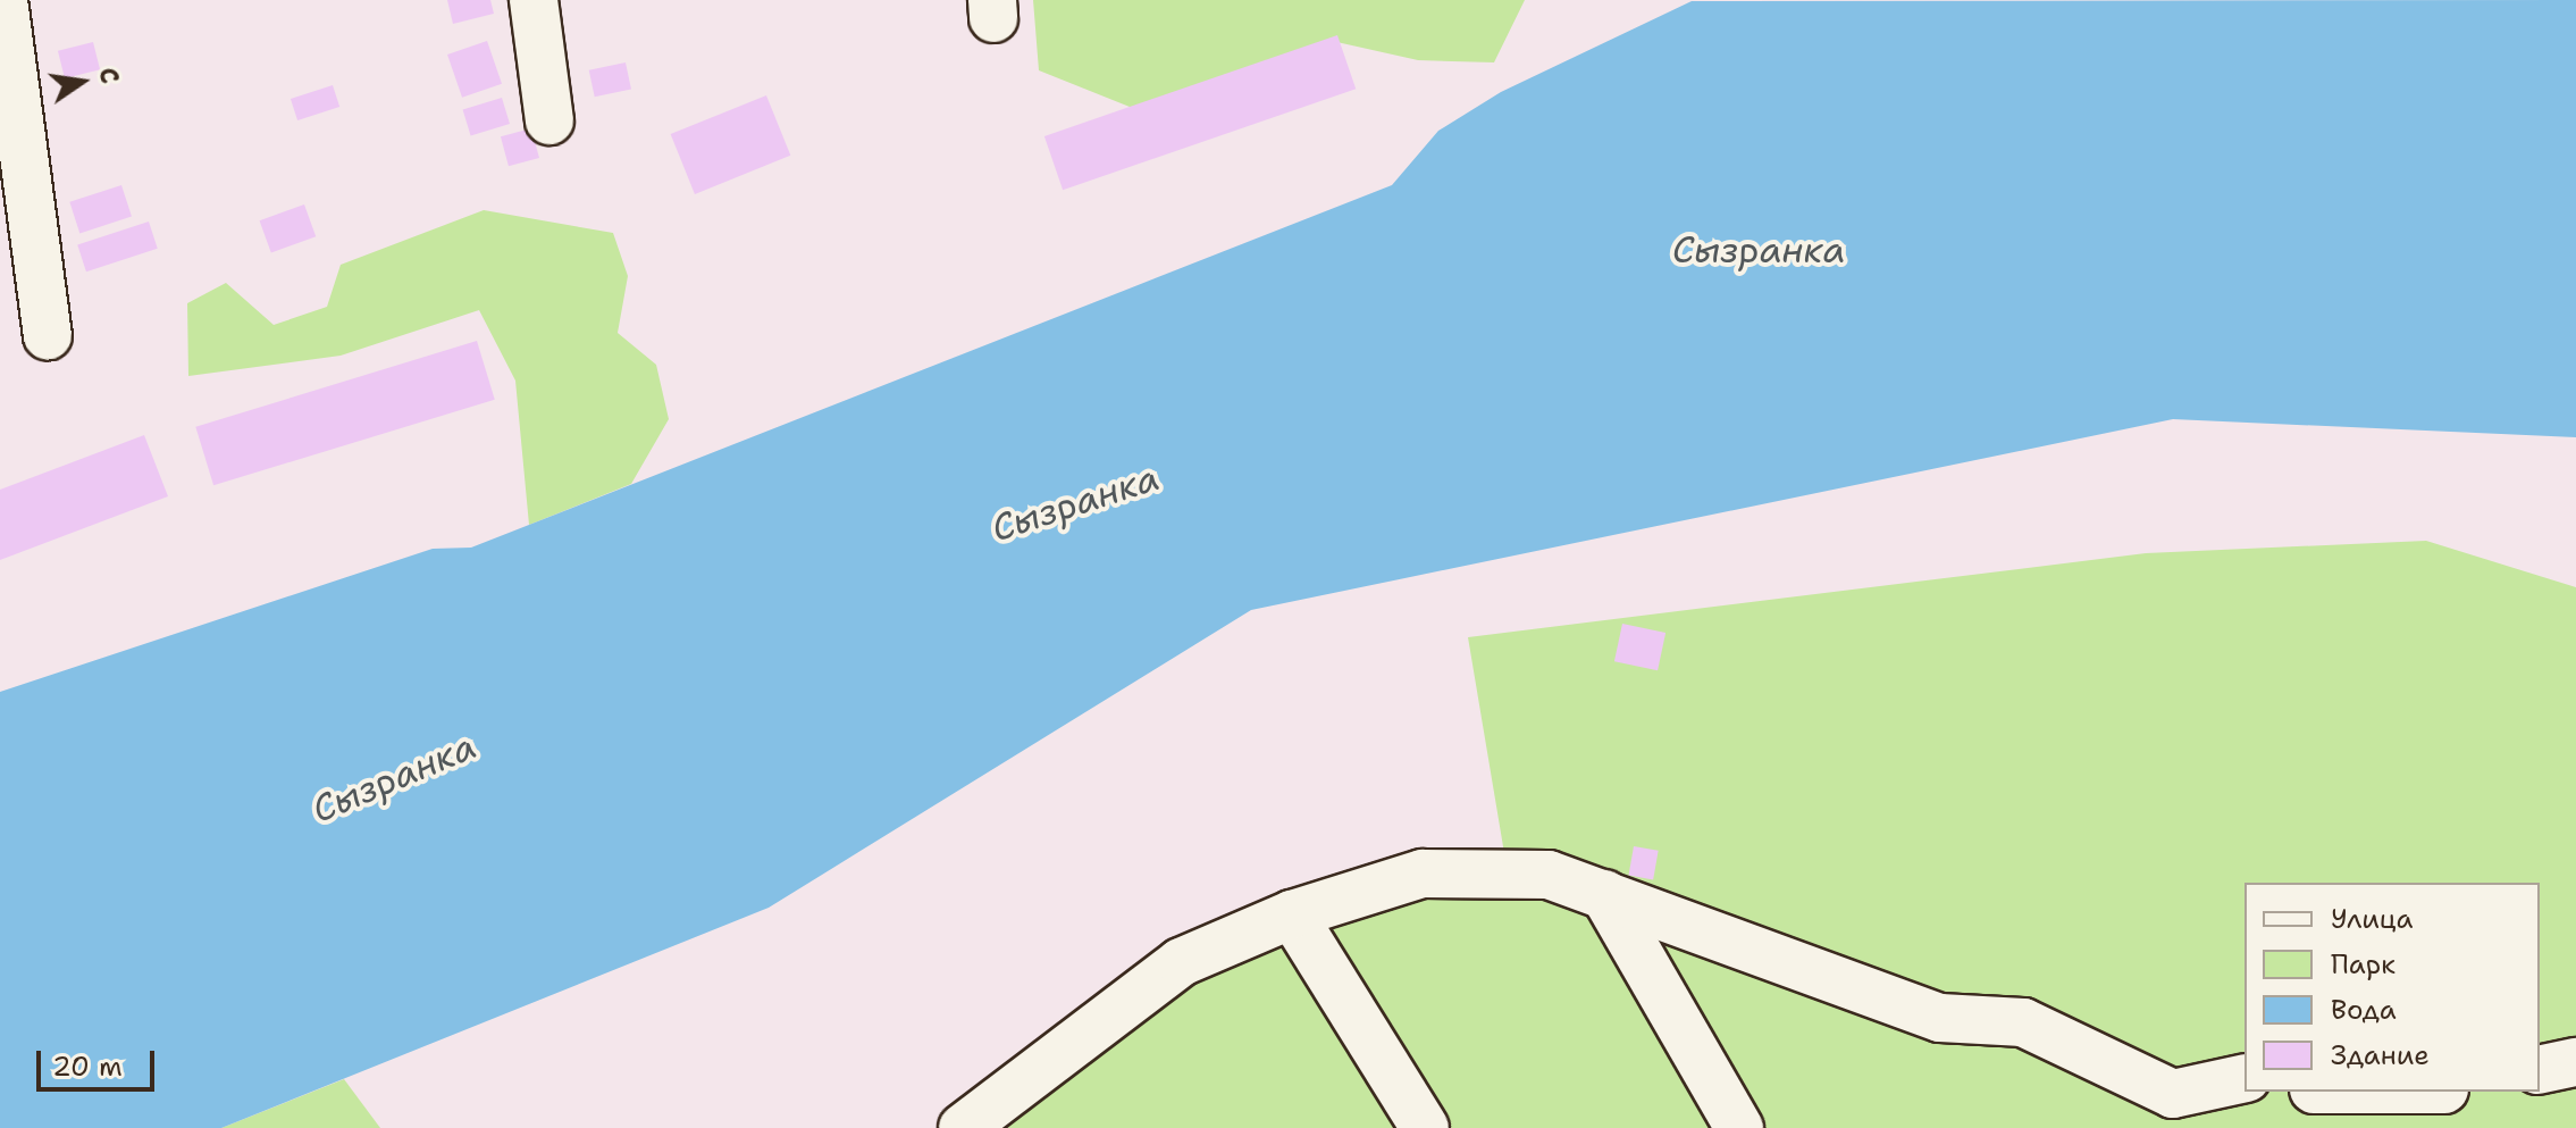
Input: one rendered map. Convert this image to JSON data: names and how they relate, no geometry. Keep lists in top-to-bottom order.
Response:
{
  "water": ["Сызранка"],
  "legend": [
    "Улица",
    "Парк",
    "Вода",
    "Здание"
  ],
  "scale_bar": "20 m",
  "north": "right"
}
